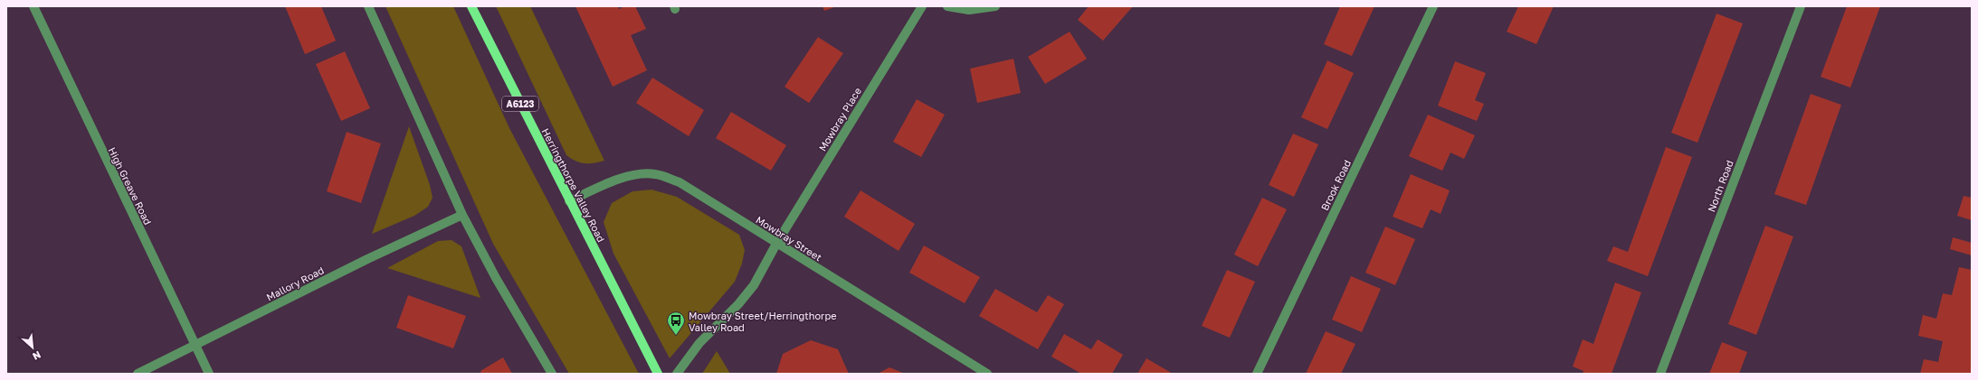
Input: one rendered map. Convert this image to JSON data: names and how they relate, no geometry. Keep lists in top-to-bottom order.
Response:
{
  "streets": {
    "main road": ["A6123", "Herringthorpe Valley Road"],
    "street": [
      "Mowbray Place",
      "Brook Road",
      "High Greave Road",
      "North Road",
      "Mowbray Street",
      "Mallory Road"
    ]
  },
  "crossings": [
    ["Mowbray Place", "Mowbray Street"],
    ["Herringthorpe Valley Road", "Mowbray Street"],
    ["High Greave Road", "Mallory Road"]
  ],
  "places": {
    "bus stop": ["Mowbray Street/Herringthorpe Valley Road"]
  },
  "north": "bottom right"
}
